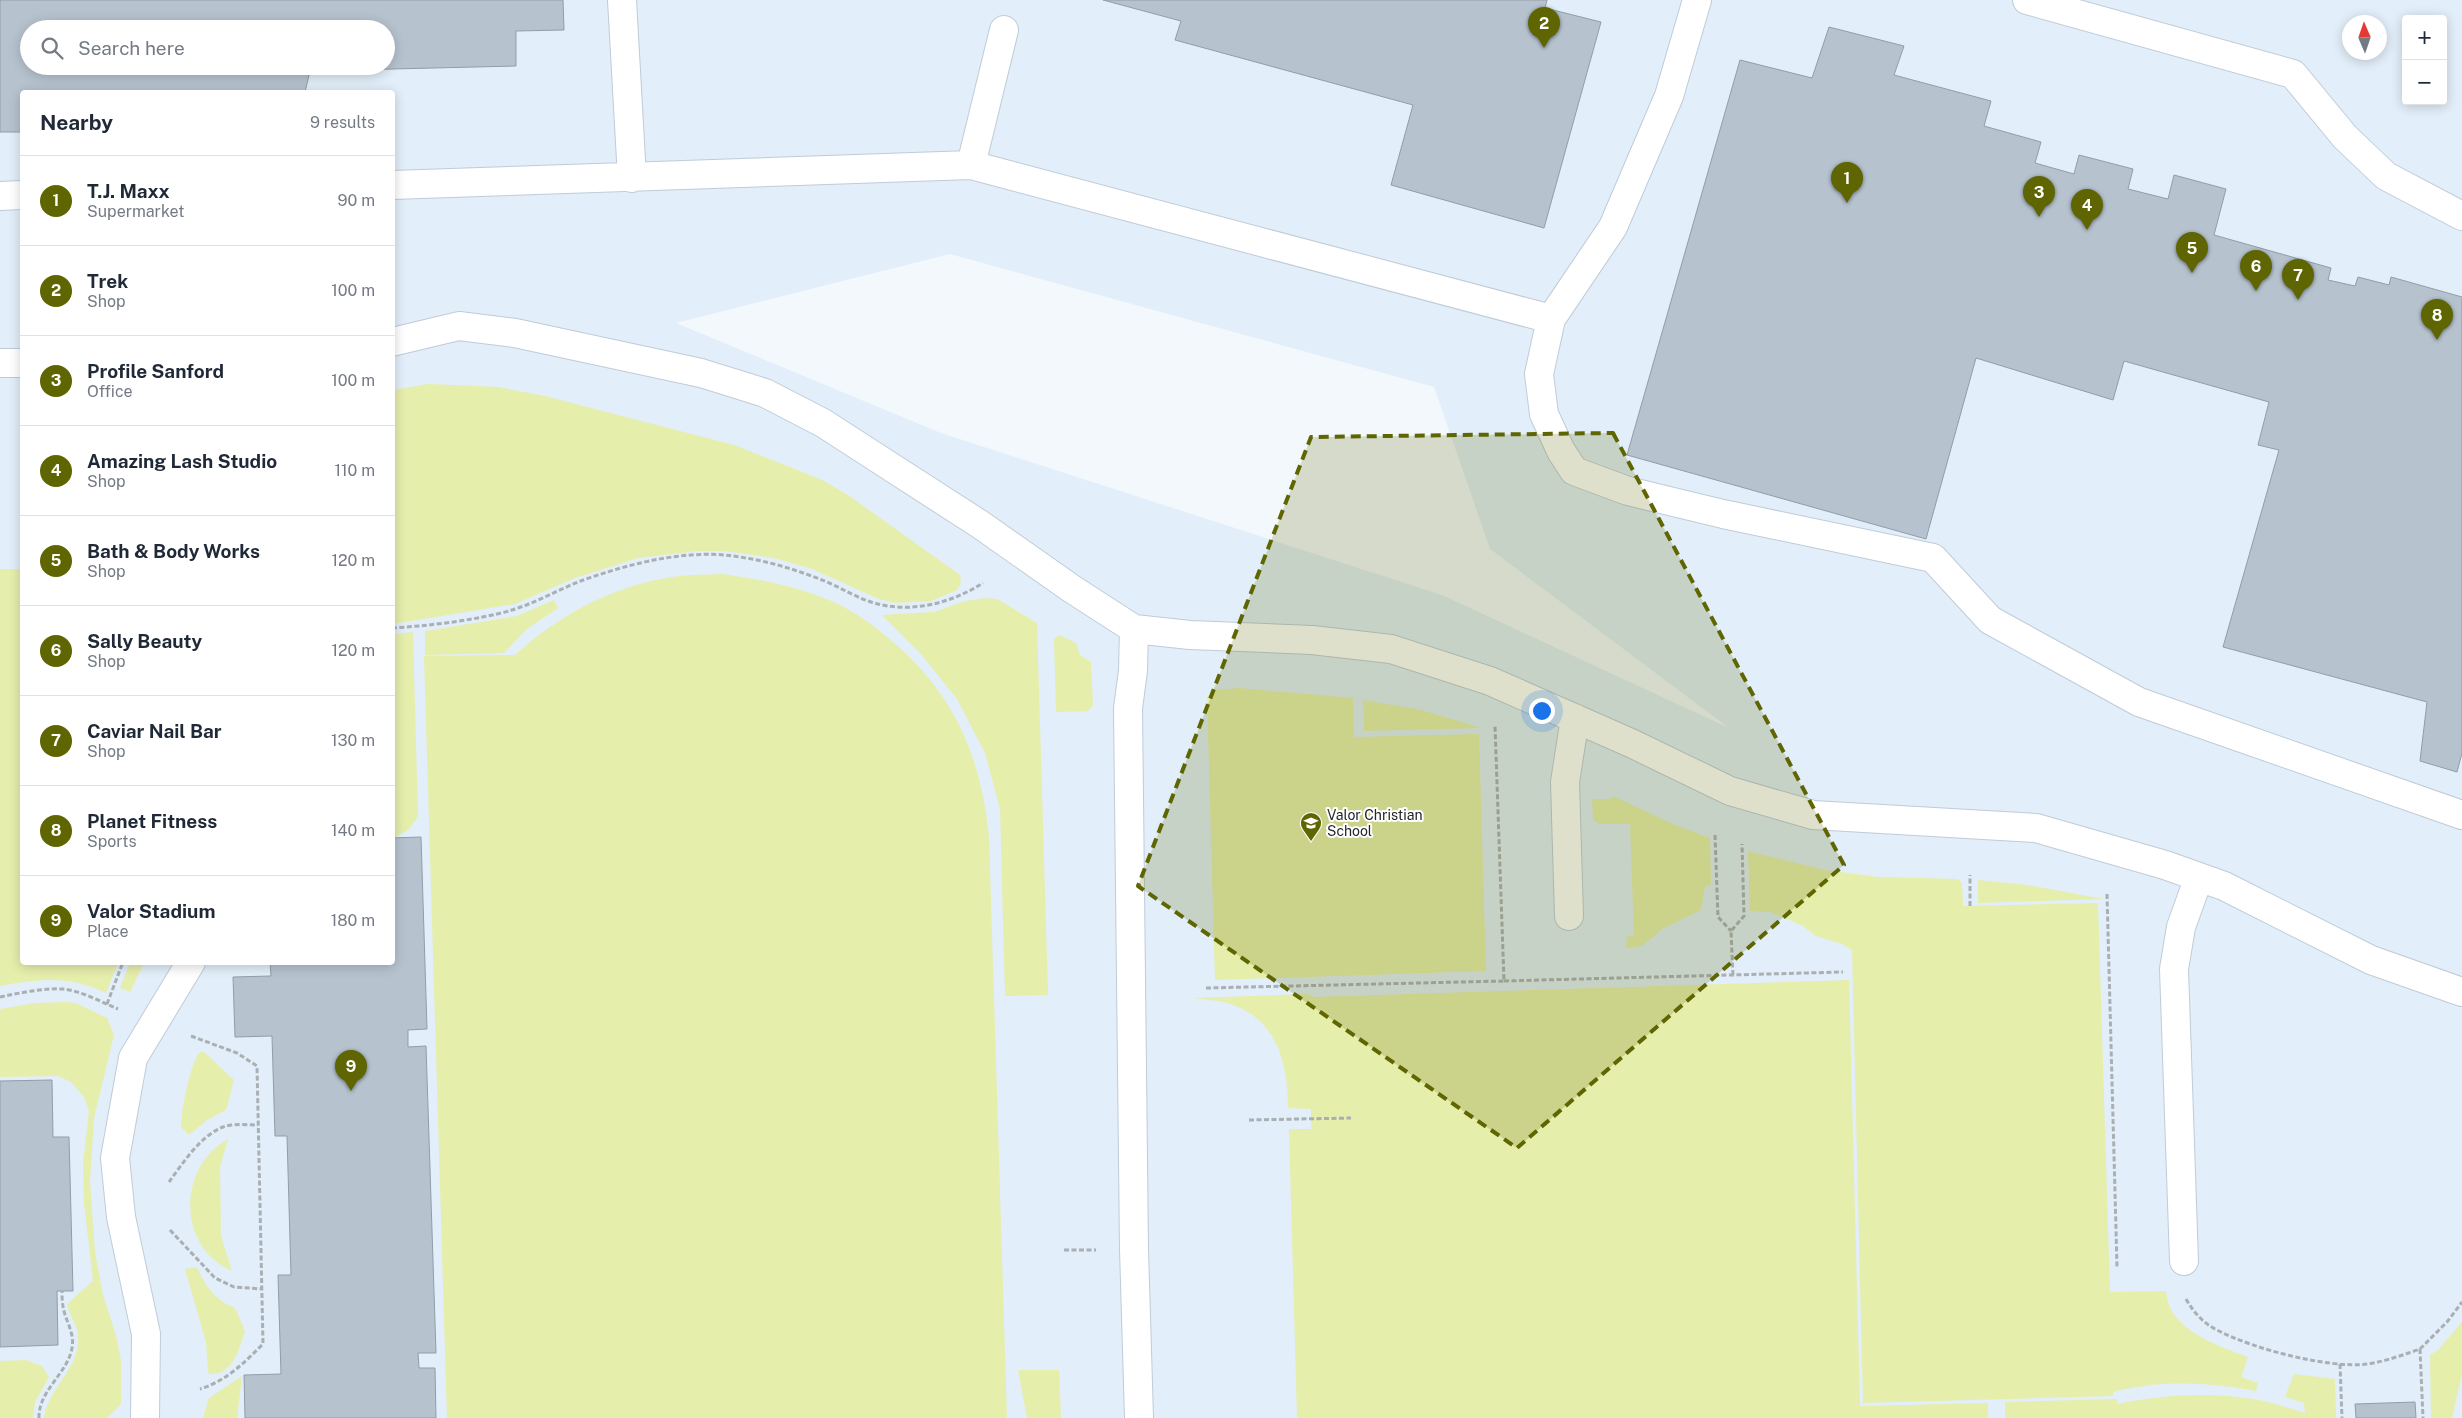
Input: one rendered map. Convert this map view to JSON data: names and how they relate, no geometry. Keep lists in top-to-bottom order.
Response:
{
  "places": {
    "school or university": ["Valor Christian School"]
  },
  "north": "top",
  "page": {
    "pins": [
      "2",
      "1",
      "3",
      "4",
      "5",
      "6",
      "7",
      "8",
      "9"
    ],
    "map_buttons": ["+", "−"],
    "search": "Search here",
    "heading": ["Nearby", "9 results"],
    "list": [
      {
        "mark": "1",
        "name": "T.J. Maxx",
        "note": "Supermarket",
        "value": "90 m"
      },
      {
        "mark": "2",
        "name": "Trek",
        "note": "Shop",
        "value": "100 m"
      },
      {
        "mark": "3",
        "name": "Profile Sanford",
        "note": "Office",
        "value": "100 m"
      },
      {
        "mark": "4",
        "name": "Amazing Lash Studio",
        "note": "Shop",
        "value": "110 m"
      },
      {
        "mark": "5",
        "name": "Bath & Body Works",
        "note": "Shop",
        "value": "120 m"
      },
      {
        "mark": "6",
        "name": "Sally Beauty",
        "note": "Shop",
        "value": "120 m"
      },
      {
        "mark": "7",
        "name": "Caviar Nail Bar",
        "note": "Shop",
        "value": "130 m"
      },
      {
        "mark": "8",
        "name": "Planet Fitness",
        "note": "Sports",
        "value": "140 m"
      },
      {
        "mark": "9",
        "name": "Valor Stadium",
        "note": "Place",
        "value": "180 m"
      }
    ]
  }
}
